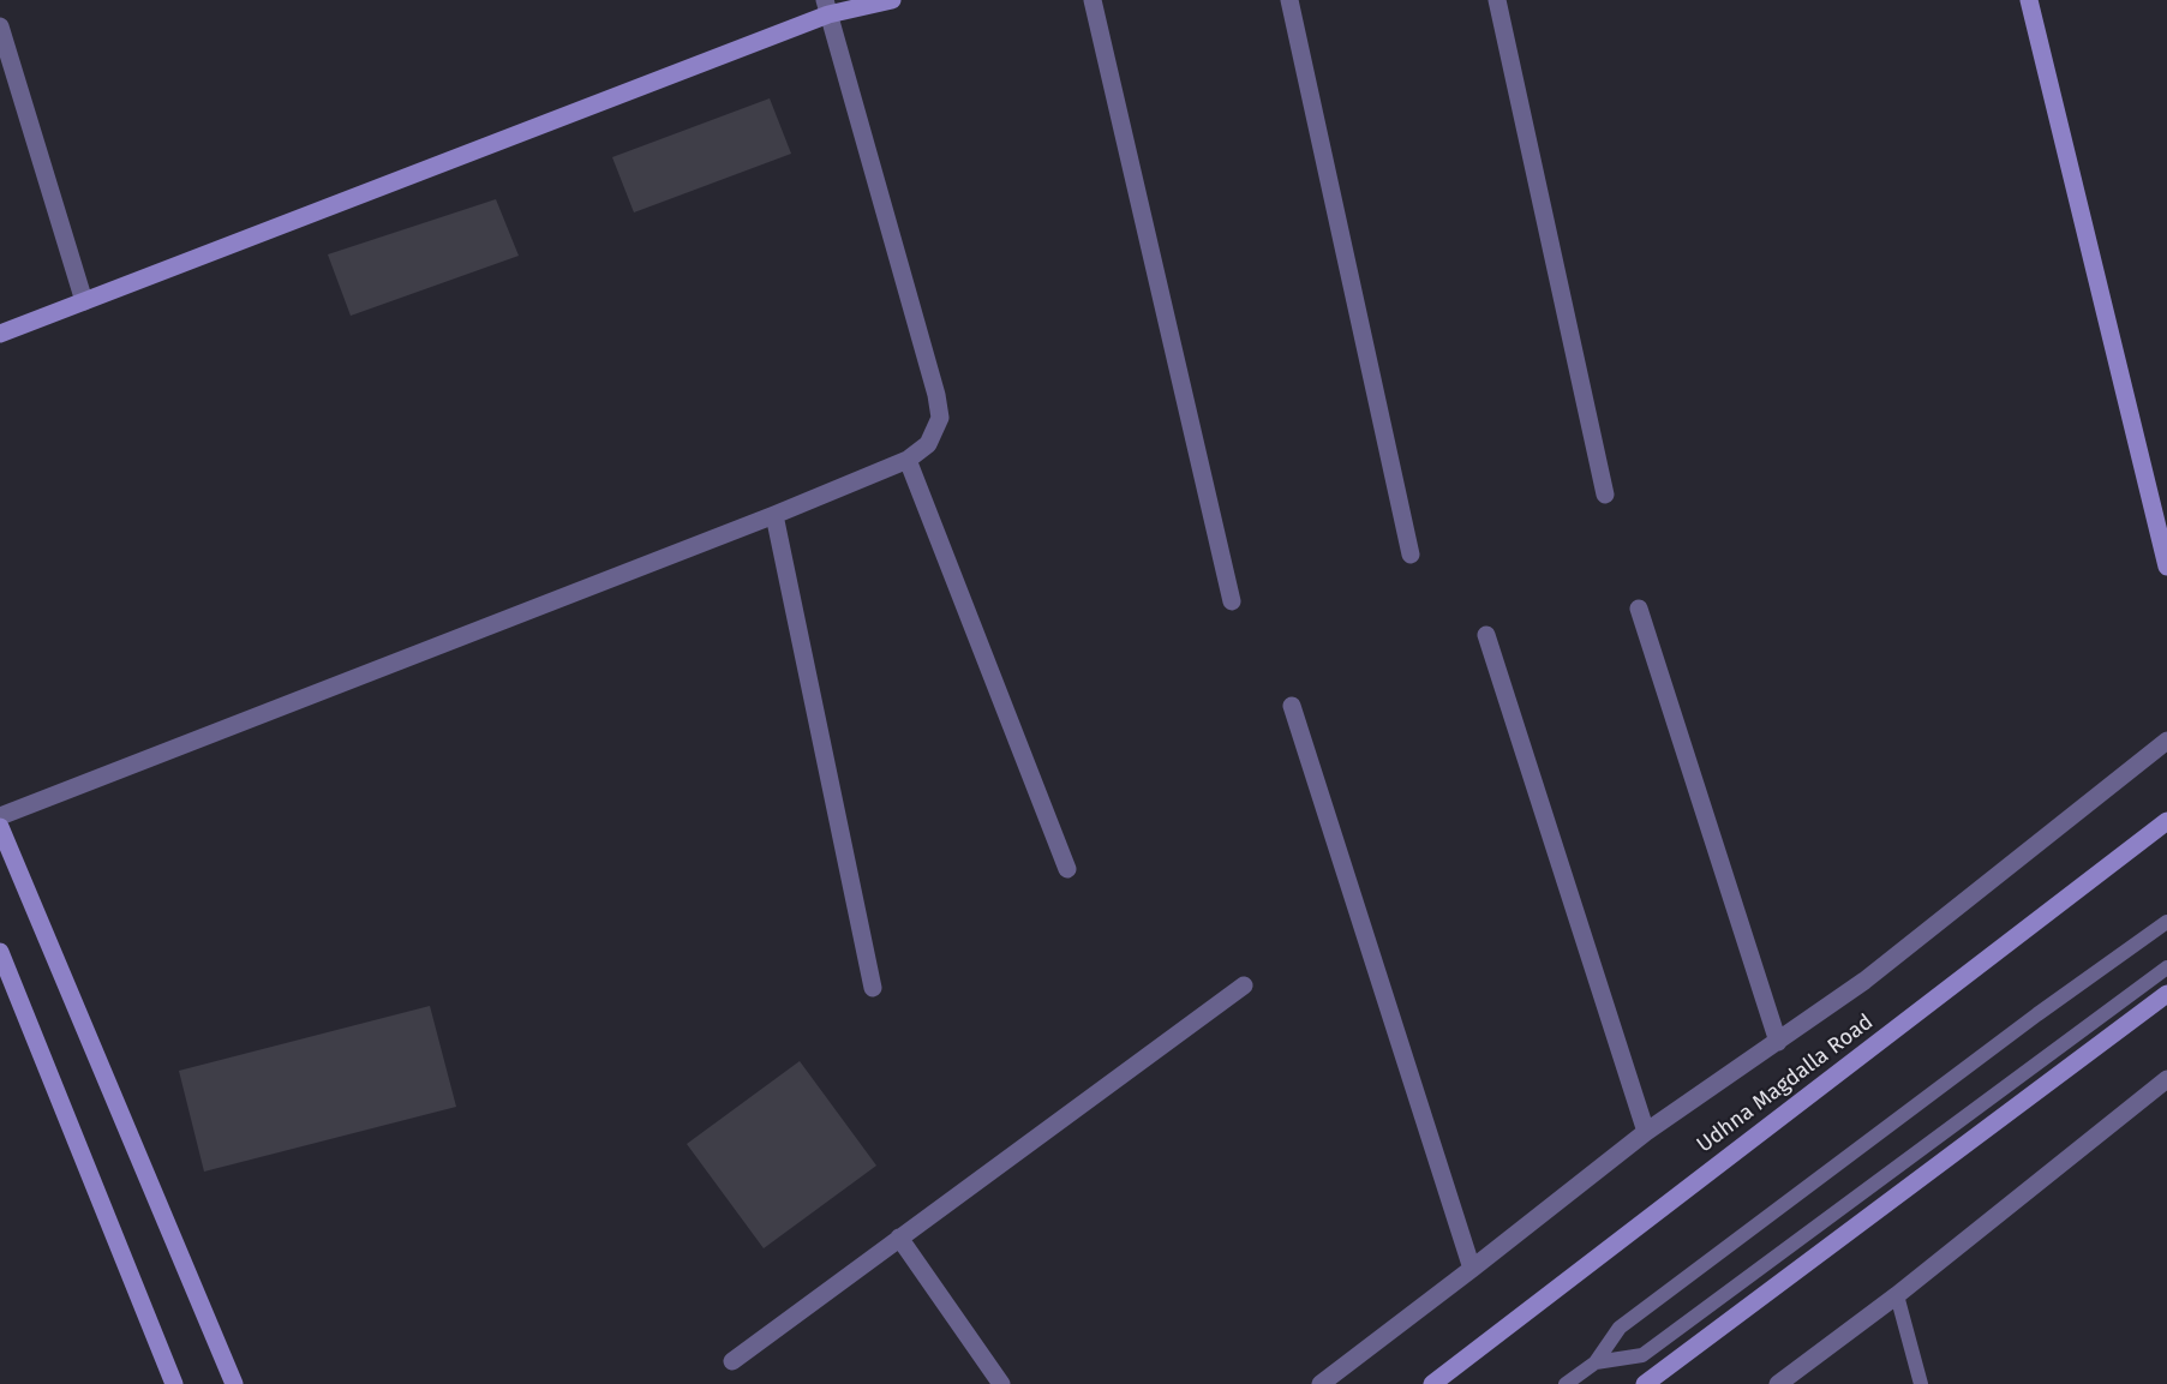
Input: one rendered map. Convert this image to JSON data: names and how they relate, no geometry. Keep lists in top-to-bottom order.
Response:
{
  "streets": {
    "street": ["Udhna Magdalla Road"]
  }
}
